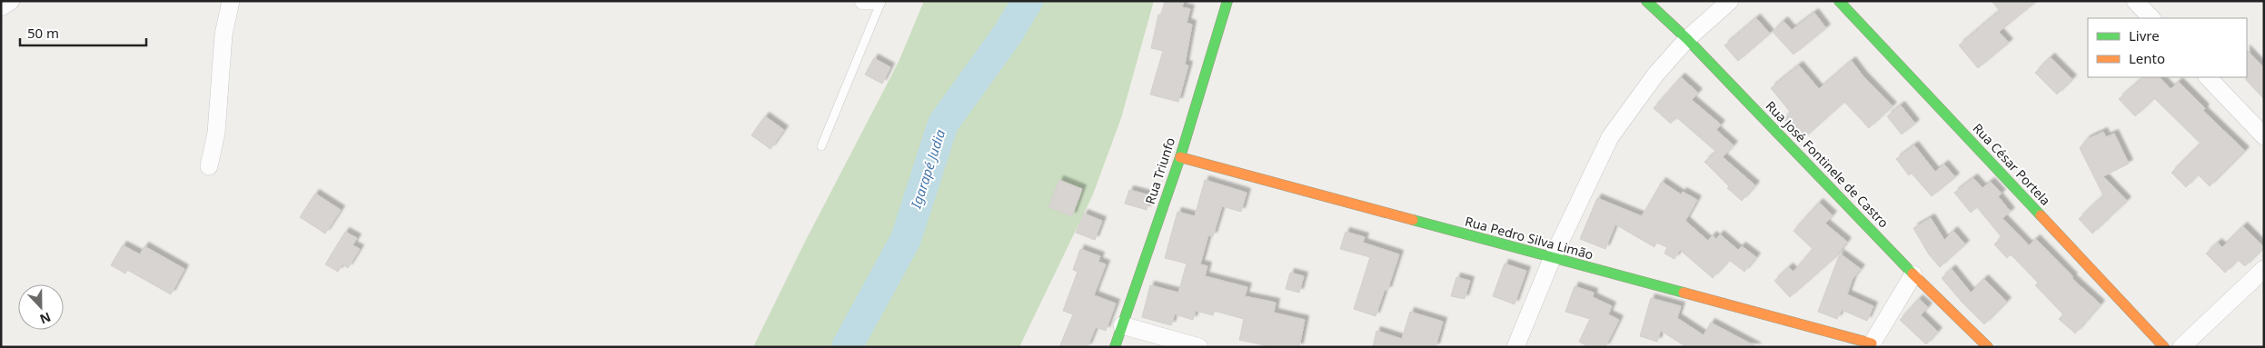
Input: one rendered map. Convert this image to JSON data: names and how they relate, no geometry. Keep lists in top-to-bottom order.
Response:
{
  "streets": {
    "street": [
      "Rua José Fontinele de Castro",
      "Rua César Portela",
      "Rua Triunfo",
      "Rua Pedro Silva Limão"
    ]
  },
  "crossings": [
    ["Rua Triunfo", "Rua Pedro Silva Limão"]
  ],
  "water": ["Igarapé Judia"],
  "legend": ["Livre", "Lento"],
  "scale_bar": "50 m",
  "north": "bottom"
}
